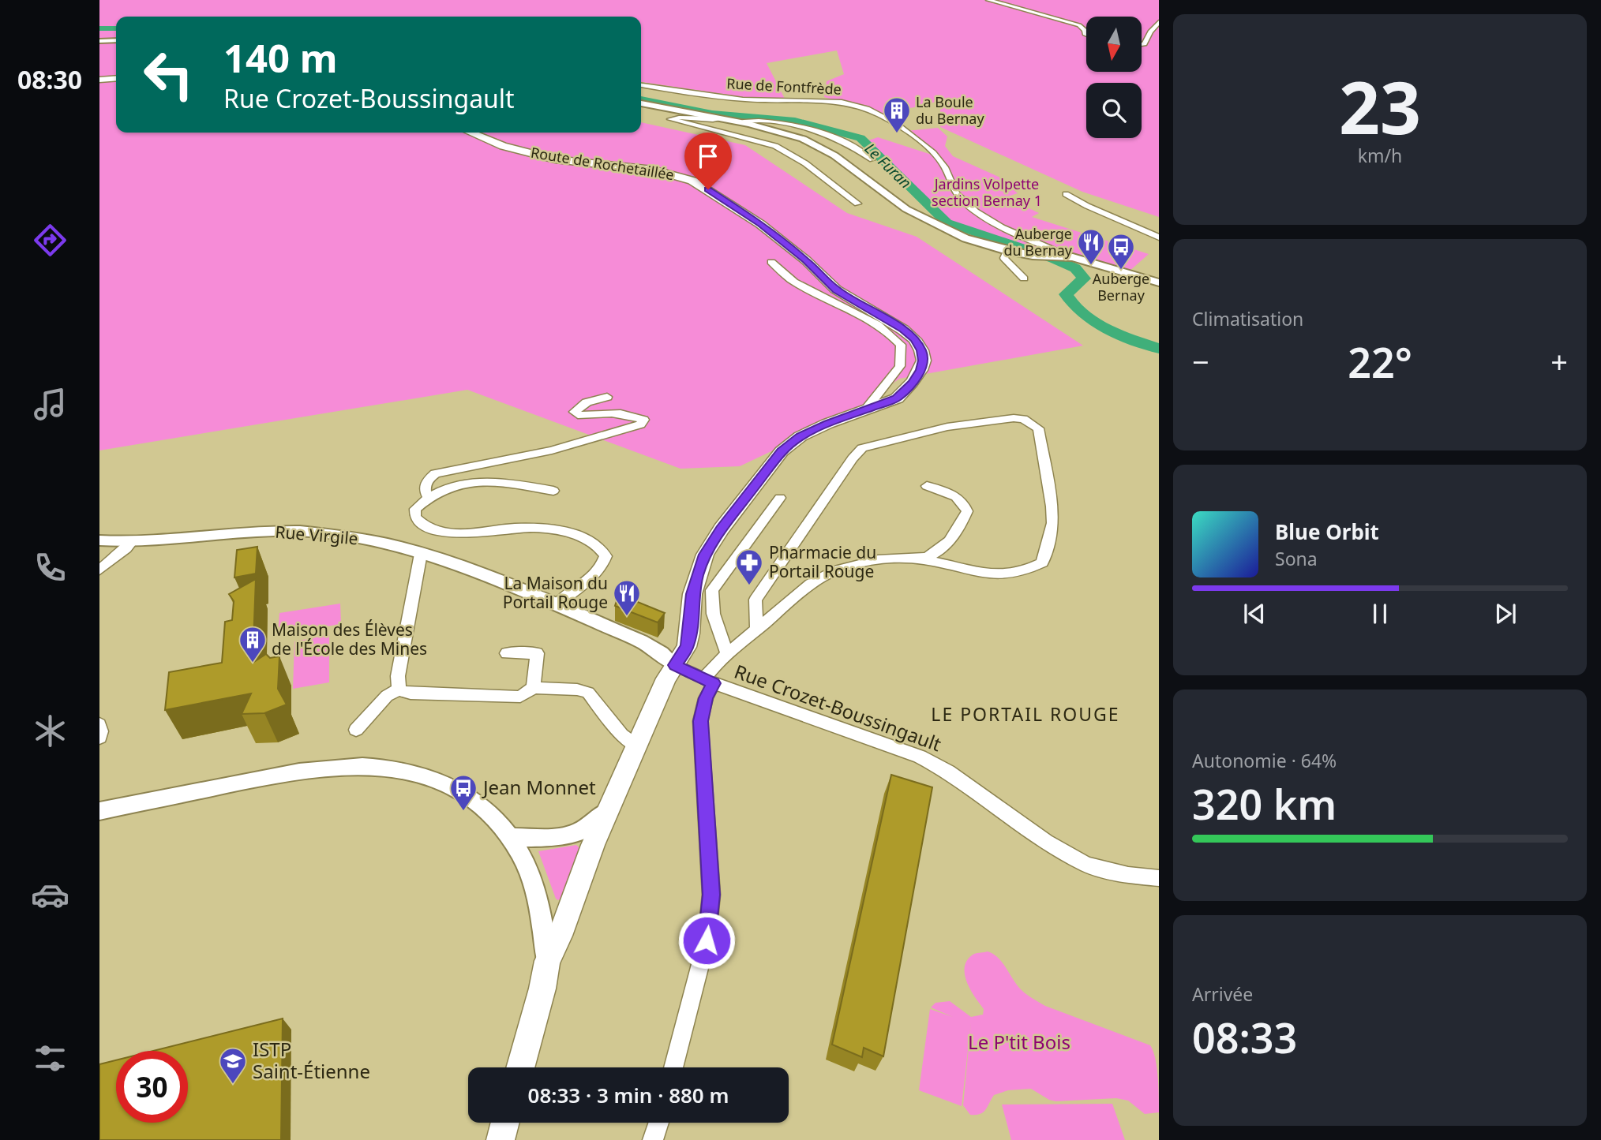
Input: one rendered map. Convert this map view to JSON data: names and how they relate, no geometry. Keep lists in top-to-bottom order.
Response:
{
  "streets": {
    "main road": ["Route de Rochetaillée"],
    "street": ["Rue de Fontfrède", "Rue Virgile", "Rue Crozet-Boussingault"]
  },
  "crossings": [
    ["Route de Rochetaillée", "Rue Virgile"],
    ["Route de Rochetaillée", "Rue Crozet-Boussingault"],
    ["Rue Virgile", "Rue Crozet-Boussingault"]
  ],
  "districts": ["LE PORTAIL ROUGE"],
  "water": ["Le Furan"],
  "parks": ["Jardins Volpette section Bernay 1", "Le P'tit Bois"],
  "places": {
    "building": ["La Boule du Bernay", "Maison des Élèves de l'École des Mines"],
    "restaurant": ["Auberge du Bernay", "La Maison du Portail Rouge"],
    "bus stop": ["Auberge Bernay", "Jean Monnet"],
    "pharmacy": ["Pharmacie du Portail Rouge"],
    "school or university": ["ISTP Saint-Étienne"]
  },
  "north": "bottom",
  "page": {
    "tabs": "08:30",
    "tile": [
      ["23", "km/h"],
      "Climatisation",
      ["Autonomie · 64%", "320 km"],
      ["Arrivée", "08:33"]
    ],
    "turn": ["140 m", "Rue Crozet-Boussingault"],
    "heat": ["−", "22°", "+"],
    "song": ["Blue Orbit", "Sona"],
    "limit": "30",
    "trip": "08:33 · 3 min · 880 m"
  }
}
